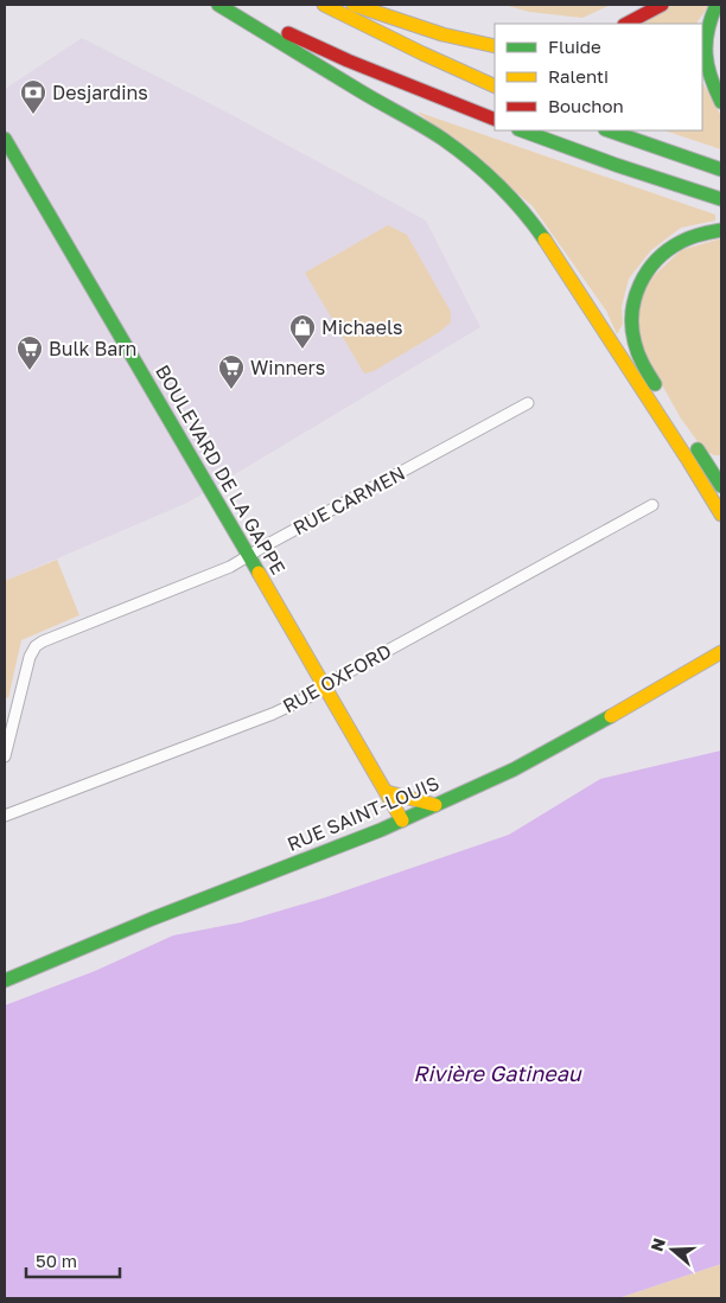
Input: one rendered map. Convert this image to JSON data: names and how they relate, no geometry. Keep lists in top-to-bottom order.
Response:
{
  "streets": {
    "main road": ["BOULEVARD DE LA GAPPE", "RUE SAINT-LOUIS"],
    "street": ["RUE CARMEN", "RUE OXFORD"]
  },
  "crossings": [
    ["BOULEVARD DE LA GAPPE", "RUE CARMEN"],
    ["BOULEVARD DE LA GAPPE", "RUE OXFORD"],
    ["BOULEVARD DE LA GAPPE", "RUE SAINT-LOUIS"]
  ],
  "water": ["Rivière Gatineau"],
  "places": {
    "bank": ["Desjardins"],
    "shop": ["Michaels"],
    "supermarket": ["Bulk Barn", "Winners"]
  },
  "legend": ["Fluide", "Ralenti", "Bouchon"],
  "scale_bar": "50 m",
  "north": "left"
}
